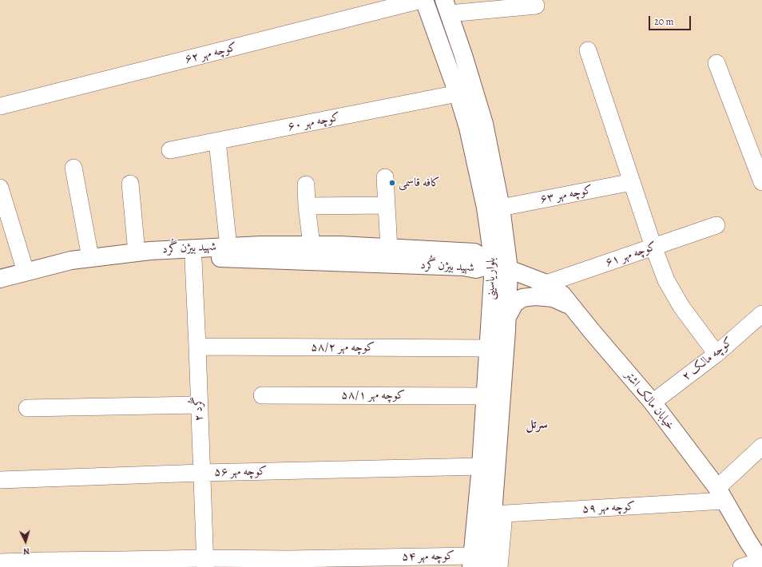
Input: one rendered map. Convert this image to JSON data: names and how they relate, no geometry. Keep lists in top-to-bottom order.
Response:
{
  "streets": {
    "main road": ["شهید بیژن گُرد", "بلوار یاسینی", "خیابان مالک اشتر"],
    "street": [
      "کوچه مهر ۶۲",
      "کوچه مهر ۶۰",
      "کوچه مهر ۶۳",
      "کوچه مهر ۶۱",
      "کوچه مهر ۵۸/۲",
      "کوچه مالک ۲",
      "کوچه مهر ۵۸/۱",
      "گُرد ۲",
      "کوچه مهر ۵۶",
      "کوچه مهر ۵۹",
      "کوچه مهر ۵۴"
    ]
  },
  "crossings": [
    ["کوچه مهر ۶۰", "بلوار یاسینی"],
    ["کوچه مهر ۶۳", "بلوار یاسینی"],
    ["شهید بیژن گُرد", "بلوار یاسینی"],
    ["شهید بیژن گُرد", "خیابان مالک اشتر"],
    ["شهید بیژن گُرد", "گُرد ۲"],
    ["کوچه مهر ۶۱", "خیابان مالک اشتر"],
    ["بلوار یاسینی", "کوچه مهر ۵۸/۲"],
    ["بلوار یاسینی", "کوچه مهر ۵۸/۱"],
    ["بلوار یاسینی", "خیابان مالک اشتر"],
    ["بلوار یاسینی", "کوچه مهر ۵۶"],
    ["بلوار یاسینی", "کوچه مهر ۵۹"],
    ["بلوار یاسینی", "کوچه مهر ۵۴"],
    ["کوچه مهر ۵۸/۲", "گُرد ۲"],
    ["کوچه مالک ۲", "خیابان مالک اشتر"],
    ["خیابان مالک اشتر", "کوچه مهر ۵۹"],
    ["گُرد ۲", "کوچه مهر ۵۶"],
    ["گُرد ۲", "کوچه مهر ۵۴"]
  ],
  "districts": ["سرتل"],
  "places": ["کافه قاسمی"],
  "scale_bar": "20 m",
  "north": "bottom"
}
